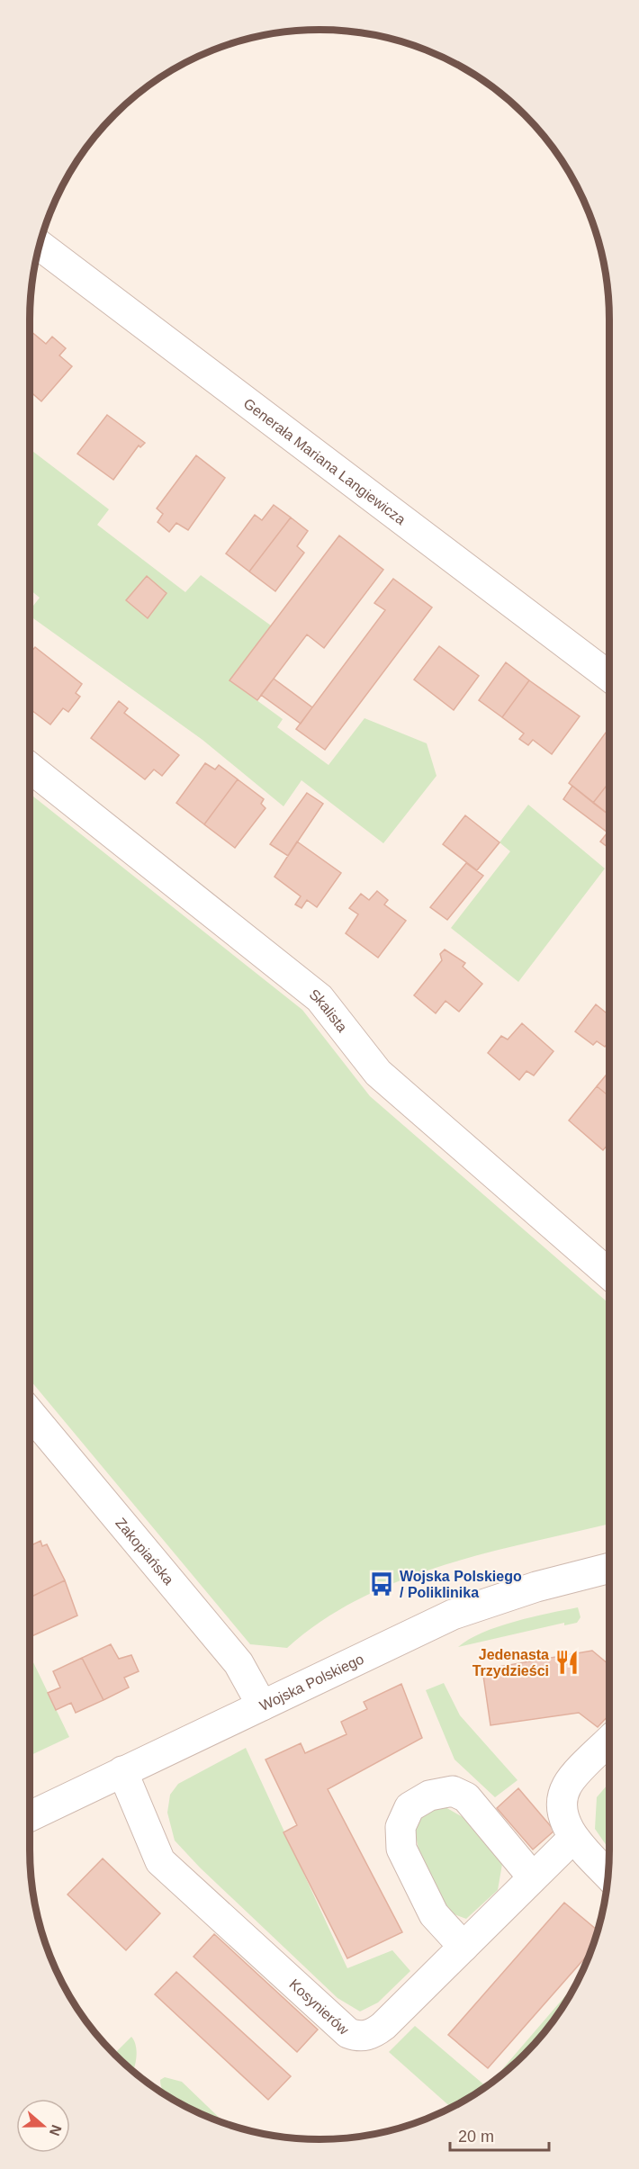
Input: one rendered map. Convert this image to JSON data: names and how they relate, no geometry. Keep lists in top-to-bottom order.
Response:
{
  "streets": {
    "street": [
      "Generała Mariana Langiewicza",
      "Skalista",
      "Zakopiańska",
      "Wojska Polskiego",
      "Kosynierów"
    ]
  },
  "crossings": [
    ["Zakopiańska", "Wojska Polskiego"],
    ["Wojska Polskiego", "Kosynierów"]
  ],
  "places": {
    "bus stop": ["Wojska Polskiego / Poliklinika"],
    "restaurant": ["Jedenasta Trzydzieści"]
  },
  "scale_bar": "20 m",
  "north": "right"
}
